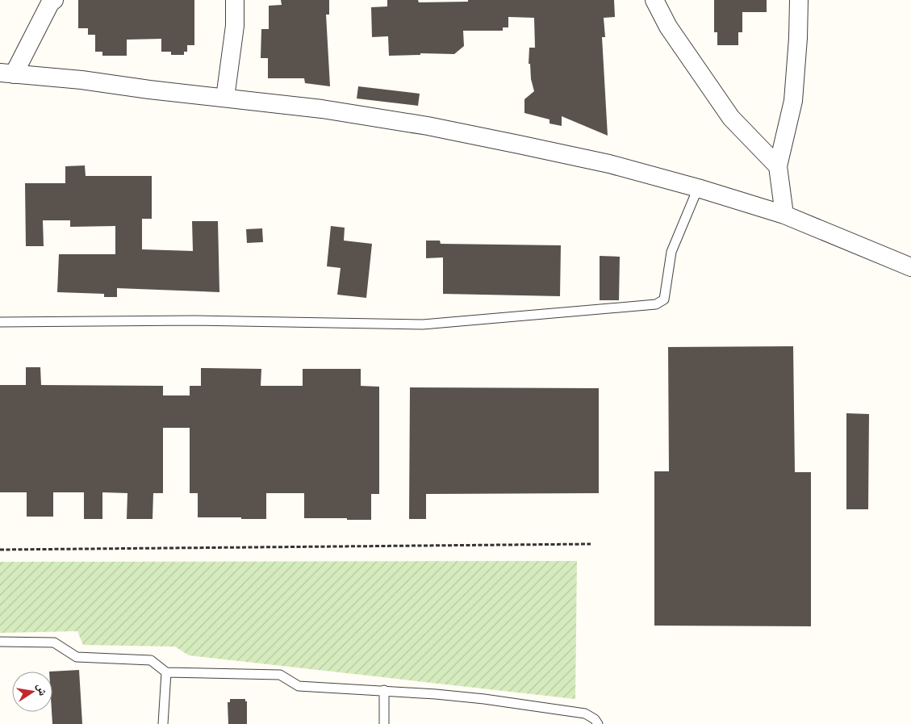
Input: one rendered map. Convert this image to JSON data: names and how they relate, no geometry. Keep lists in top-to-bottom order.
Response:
{
  "north": "right"
}
